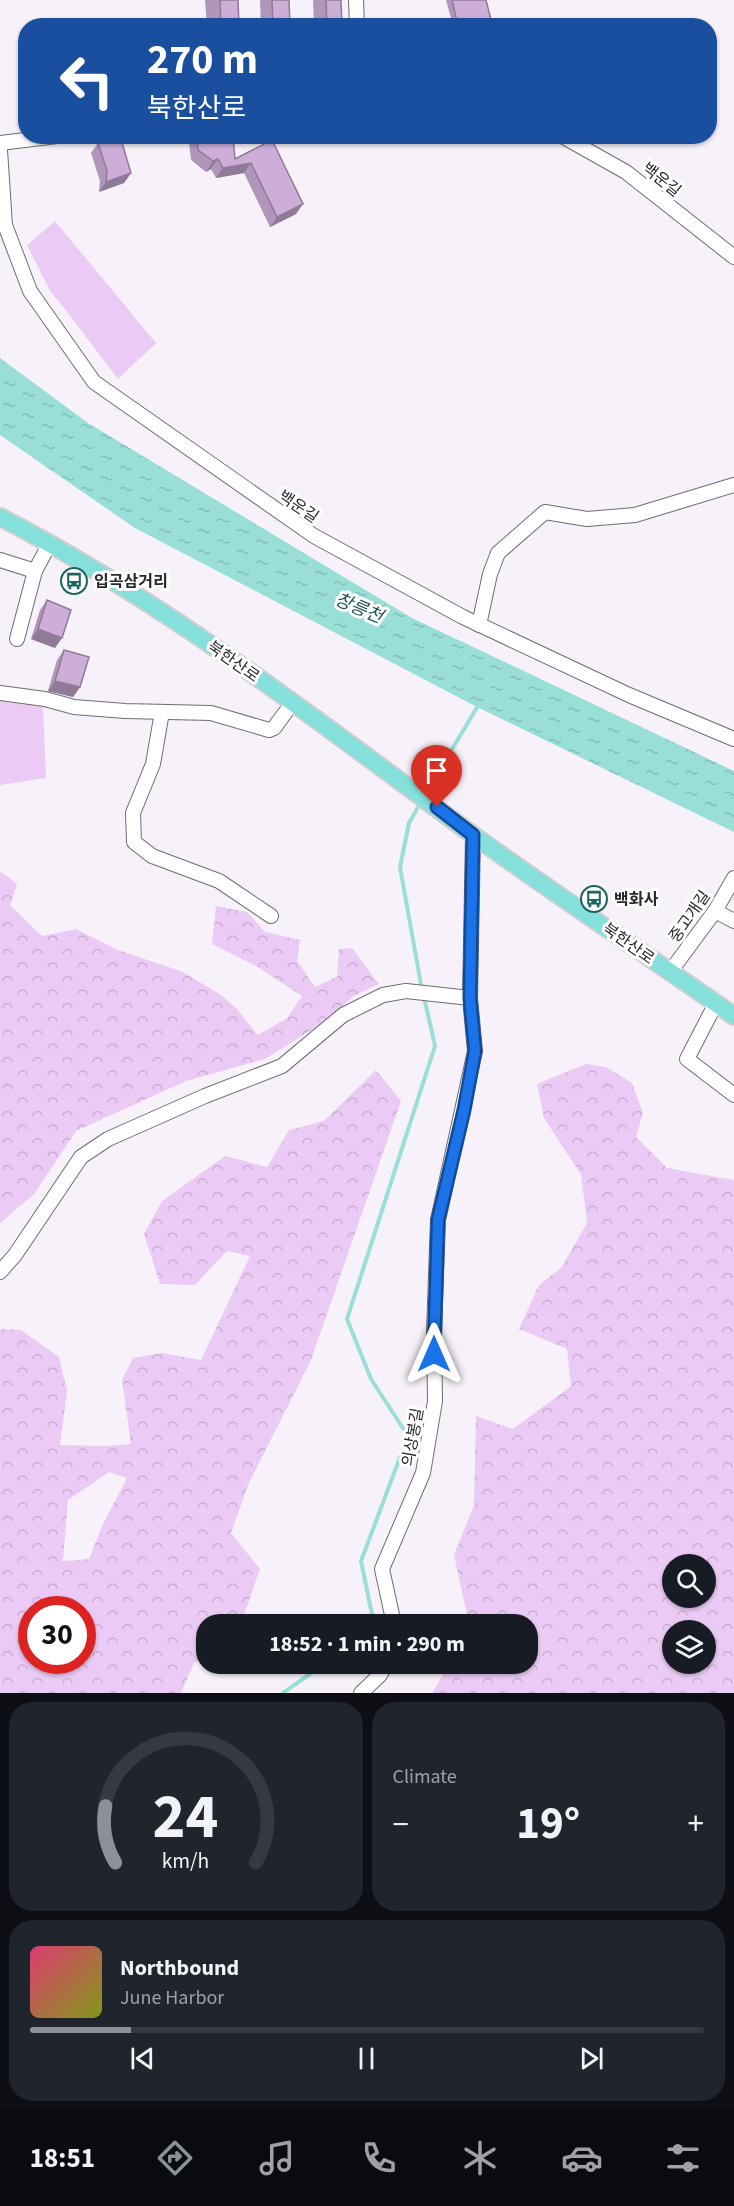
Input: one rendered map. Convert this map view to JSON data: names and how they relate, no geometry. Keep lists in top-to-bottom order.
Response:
{
  "streets": {
    "main road": ["북한산로"],
    "street": ["백운길", "중고개길", "의상봉길"]
  },
  "crossings": [
    ["북한산로", "중고개길"],
    ["북한산로", "의상봉길"]
  ],
  "water": ["창릉천"],
  "places": {
    "bus stop": ["입곡삼거리", "백화사"]
  },
  "page": {
    "turn": ["270 m", "북한산로"],
    "limit": "30",
    "trip": "18:52 · 1 min · 290 m",
    "tile": "Climate",
    "heat": ["−", "19°", "+"],
    "song": ["Northbound", "June Harbor"],
    "tabs": "18:51",
    "gauge": ["24", "km/h"]
  }
}
